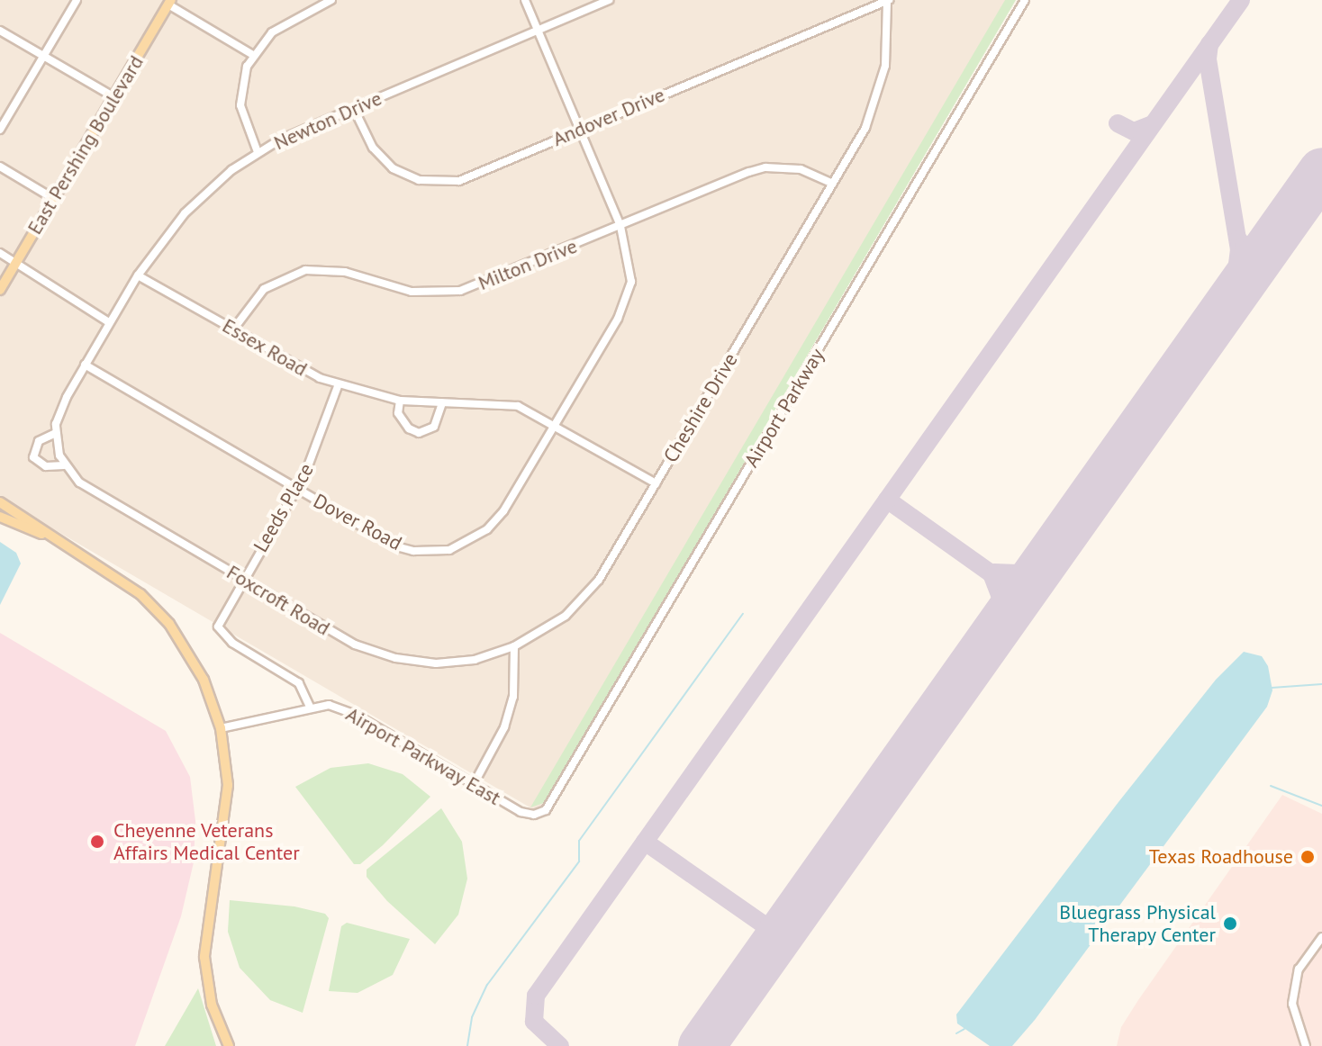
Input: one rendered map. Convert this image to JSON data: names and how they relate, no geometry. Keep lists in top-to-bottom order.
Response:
{
  "streets": {
    "main road": ["East Pershing Boulevard"],
    "street": [
      "Andover Drive",
      "Newton Drive",
      "Milton Drive",
      "Essex Road",
      "Cheshire Drive",
      "Airport Parkway",
      "Leeds Place",
      "Dover Road",
      "Foxcroft Road",
      "Airport Parkway East"
    ]
  },
  "crossings": [
    ["Andover Drive", "Newton Drive"],
    ["Andover Drive", "Cheshire Drive"],
    ["Andover Drive", "Dover Road"],
    ["Newton Drive", "Essex Road"],
    ["Newton Drive", "Dover Road"],
    ["Newton Drive", "Foxcroft Road"],
    ["Milton Drive", "Essex Road"],
    ["Milton Drive", "Cheshire Drive"],
    ["Milton Drive", "Dover Road"],
    ["Essex Road", "Cheshire Drive"],
    ["Essex Road", "Leeds Place"],
    ["Essex Road", "Dover Road"],
    ["Cheshire Drive", "Foxcroft Road"],
    ["Airport Parkway", "Airport Parkway East"],
    ["Leeds Place", "Dover Road"],
    ["Leeds Place", "Foxcroft Road"],
    ["Leeds Place", "Airport Parkway East"],
    ["Dover Road", "Foxcroft Road"]
  ],
  "places": ["Cheyenne Veterans Affairs Medical Center", "Texas Roadhouse", "Bluegrass Physical Therapy Center"]
}
